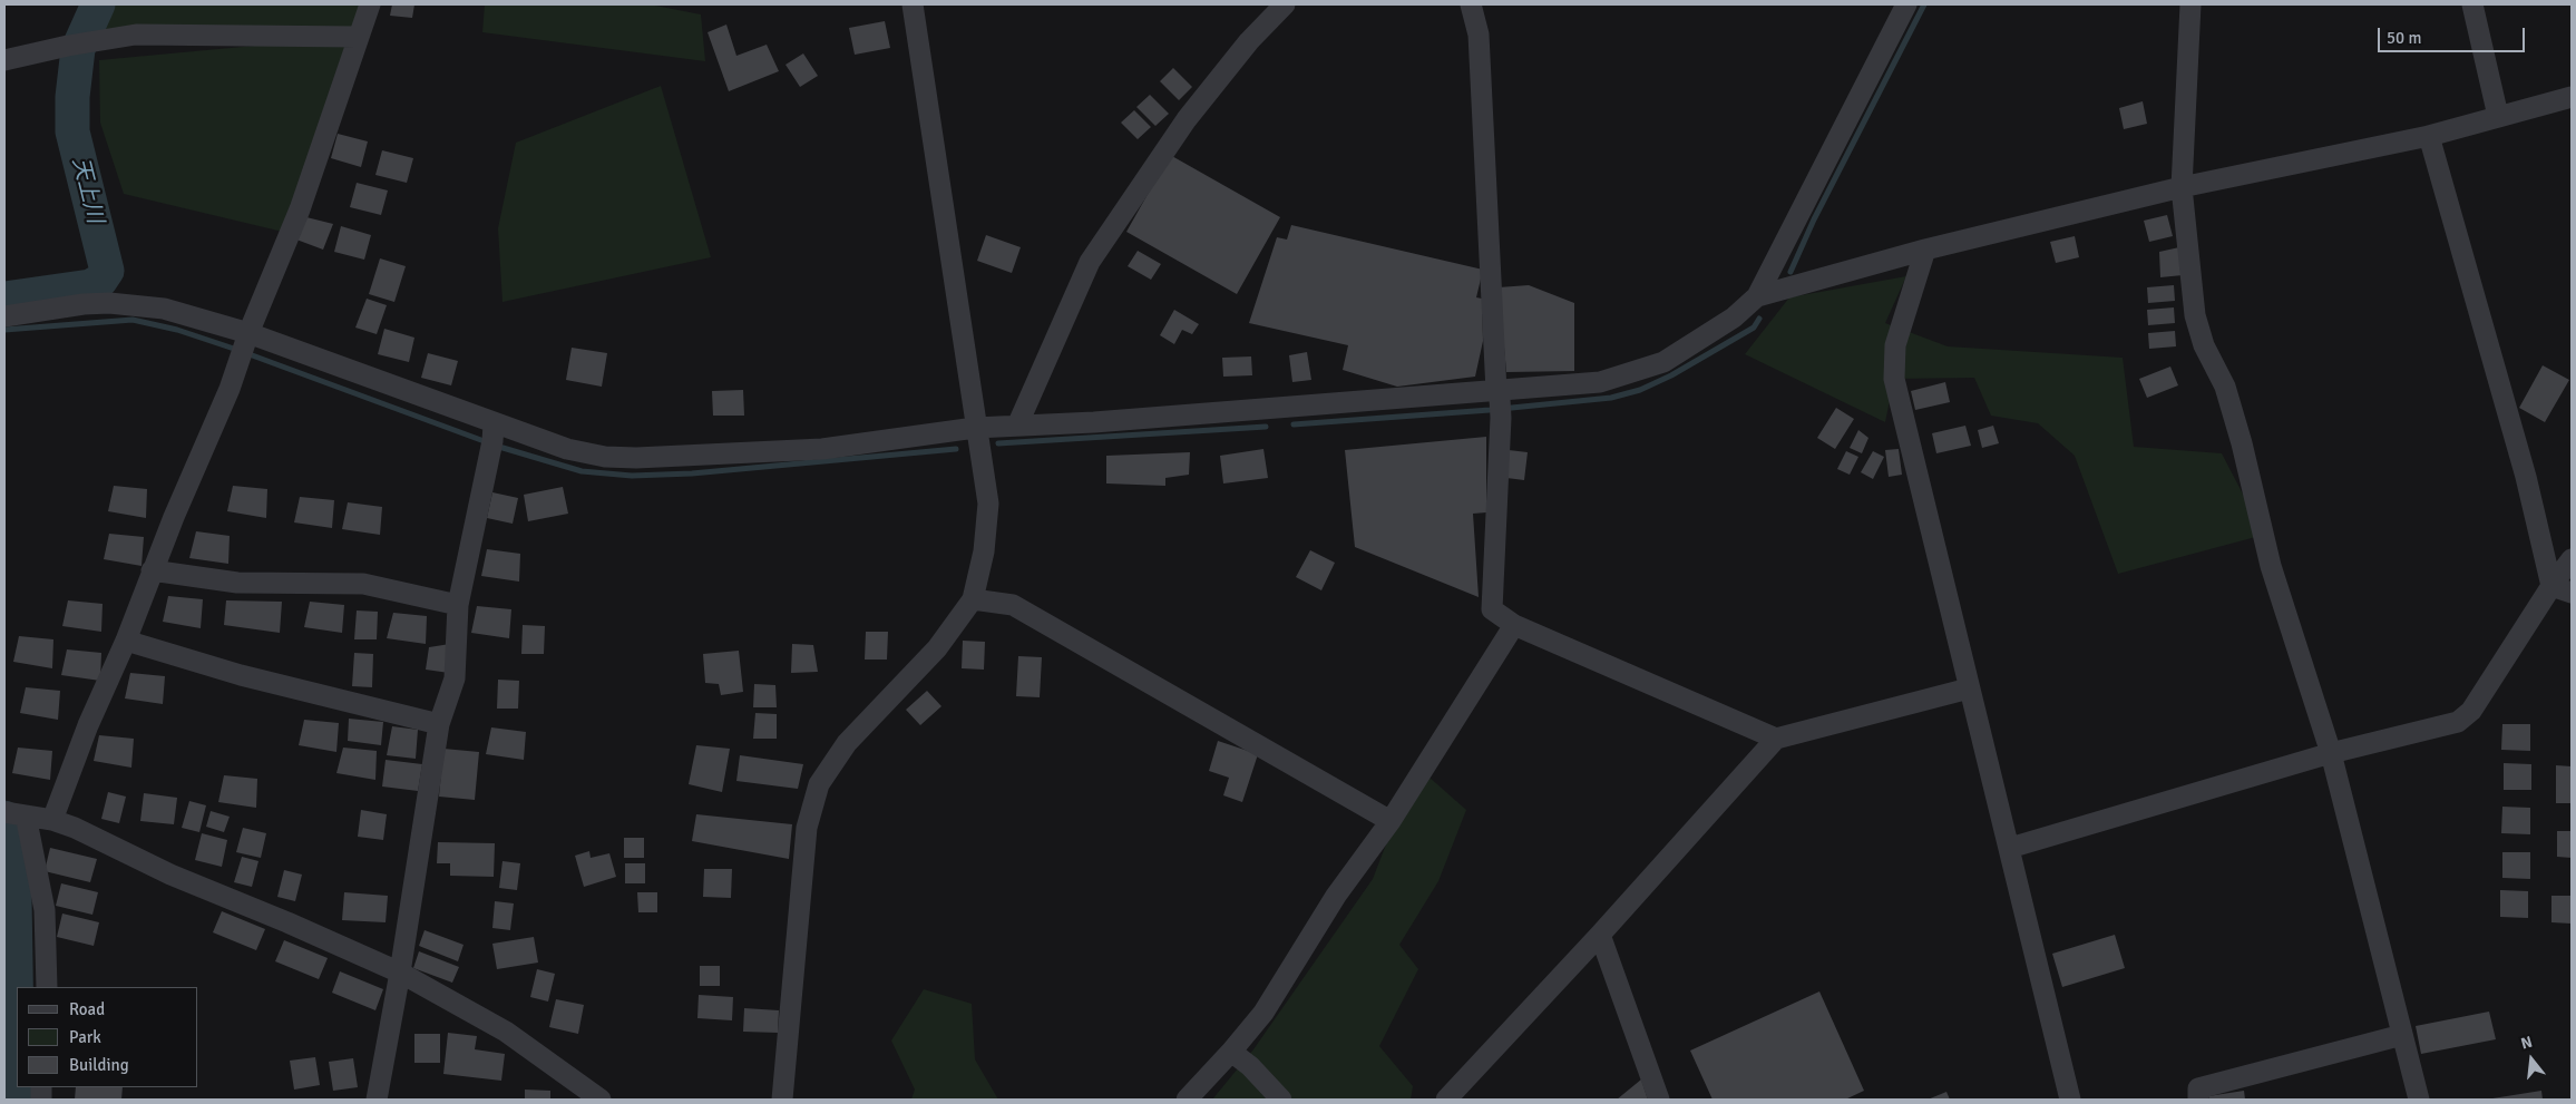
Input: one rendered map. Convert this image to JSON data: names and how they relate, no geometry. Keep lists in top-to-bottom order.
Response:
{
  "water": ["天上川"],
  "legend": ["Road", "Park", "Building"],
  "scale_bar": "50 m",
  "north": "top"
}
